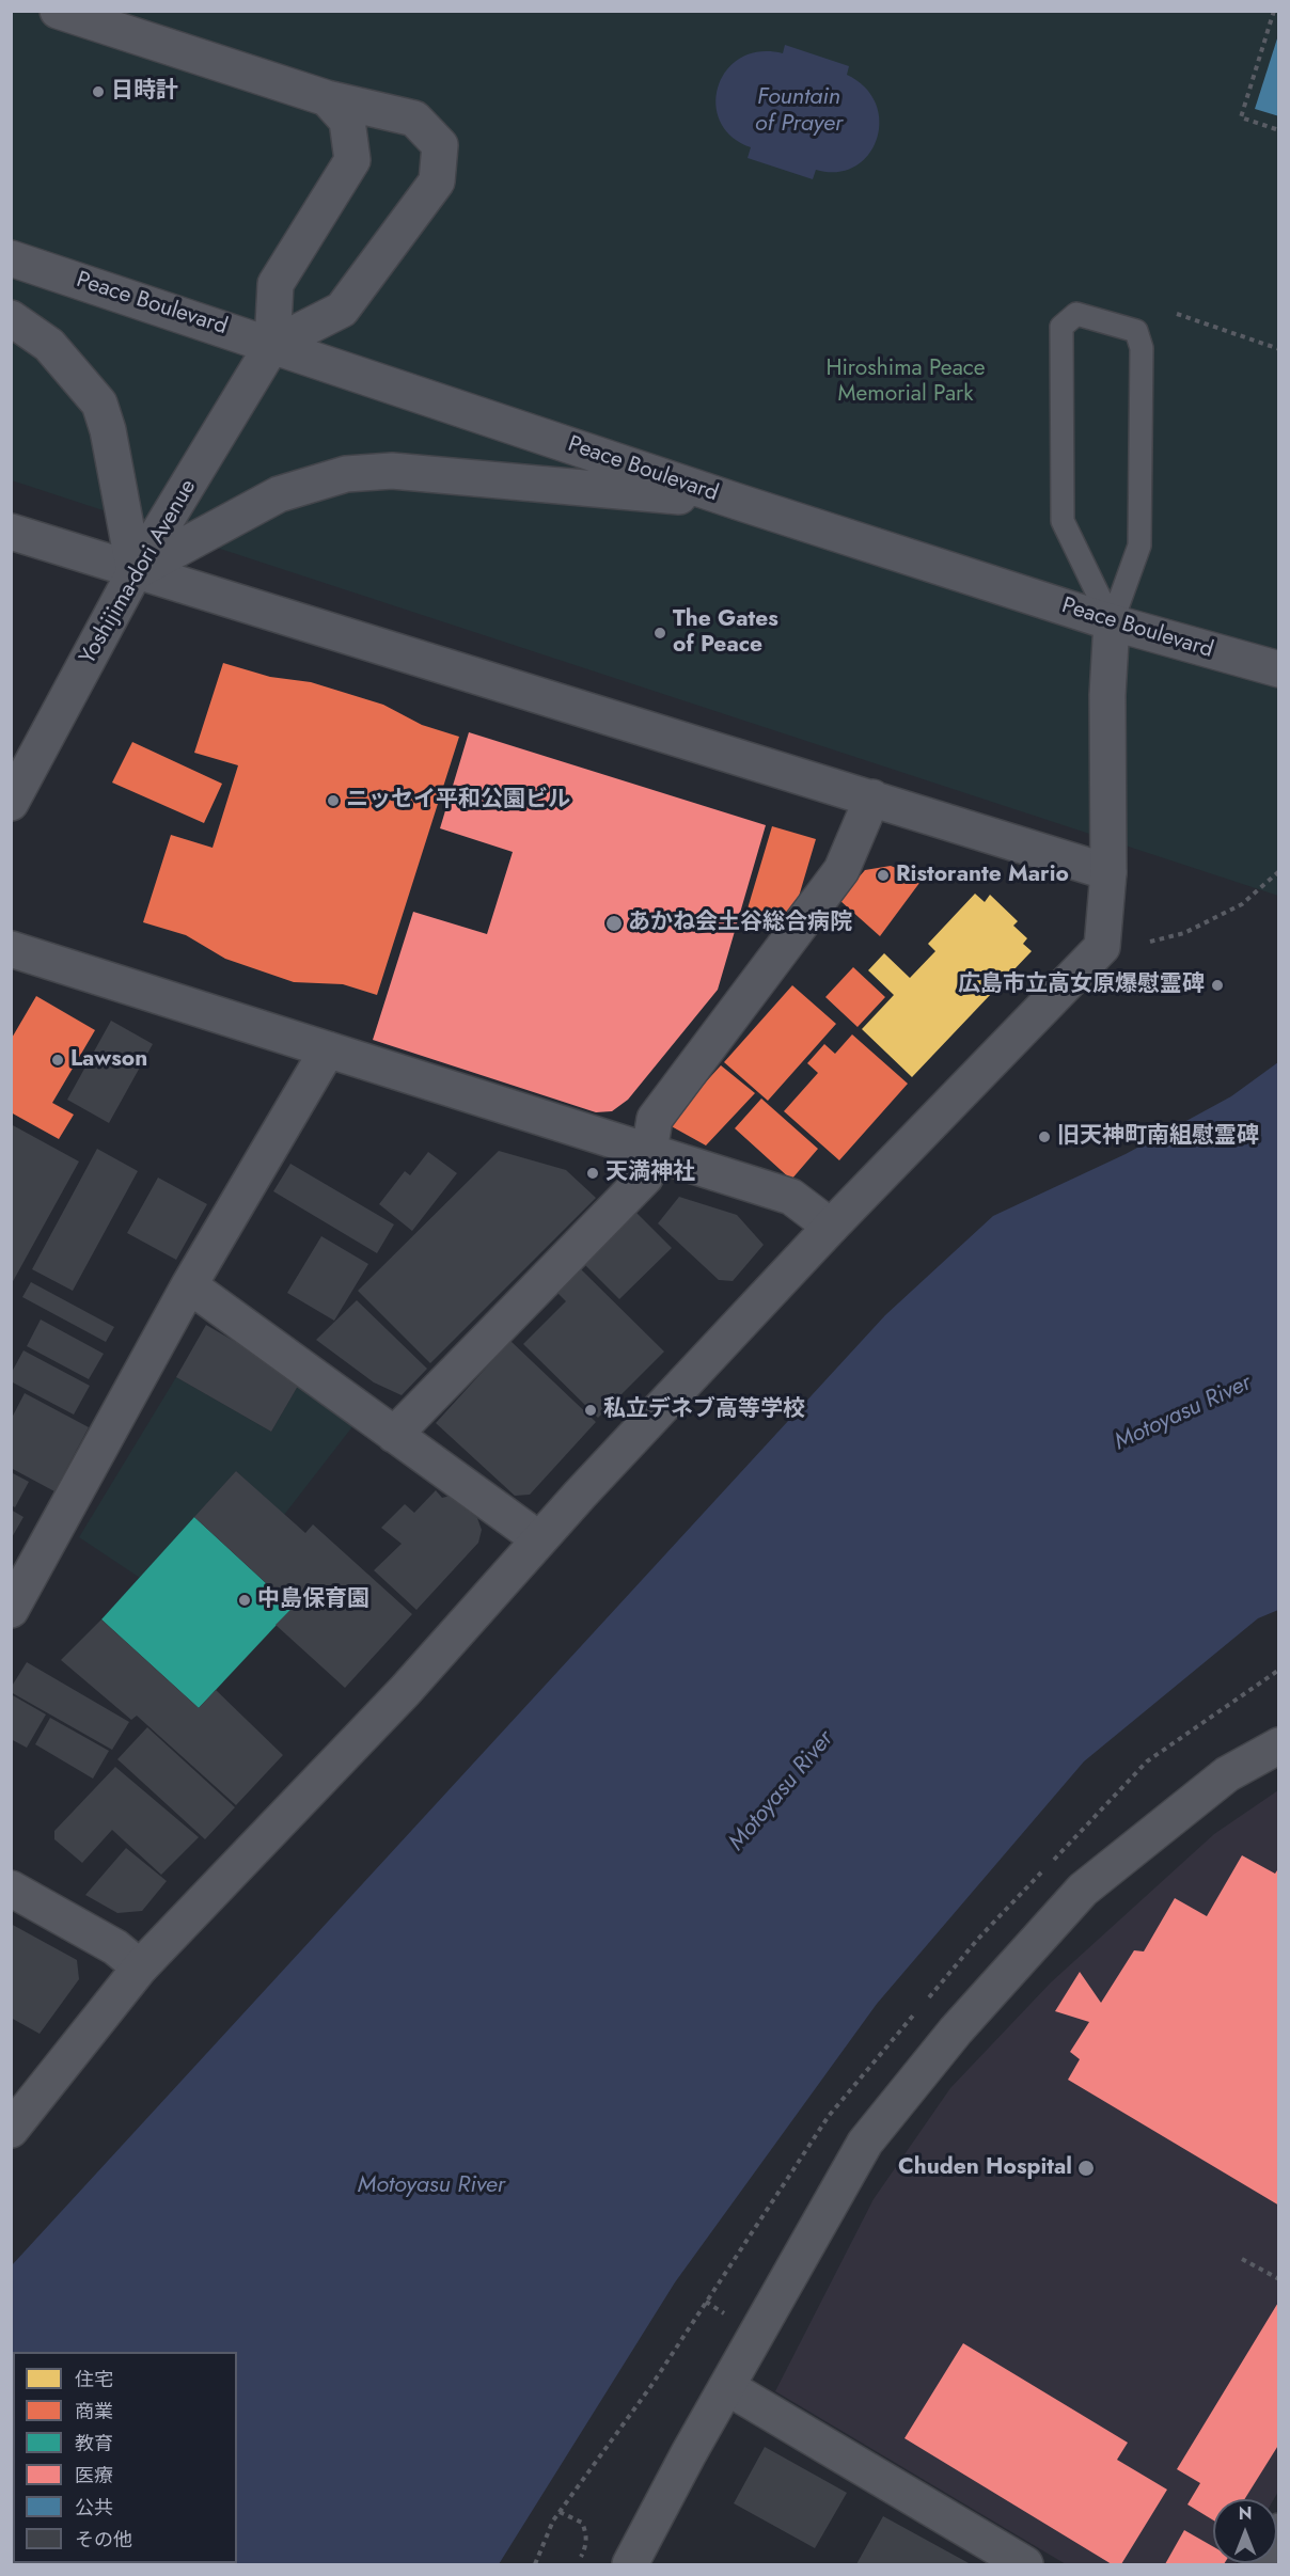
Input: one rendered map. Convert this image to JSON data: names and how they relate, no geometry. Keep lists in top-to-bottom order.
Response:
{
  "streets": {
    "street": ["Peace Boulevard", "Yoshijima-dori Avenue"]
  },
  "crossings": [
    ["Peace Boulevard", "Yoshijima-dori Avenue"]
  ],
  "water": ["Fountain of Prayer", "Motoyasu River"],
  "parks": ["Hiroshima Peace Memorial Park"],
  "places": [
    "日時計",
    "The Gates of Peace",
    "ニッセイ平和公園ビル",
    "Ristorante Mario",
    "あかね会土谷総合病院",
    "広島市立高女原爆慰霊碑",
    "Lawson",
    "旧天神町南組慰霊碑",
    "天満神社",
    "私立デネブ高等学校",
    "中島保育園",
    "Chuden Hospital"
  ],
  "legend": [
    "住宅",
    "商業",
    "教育",
    "医療",
    "公共",
    "その他"
  ],
  "north": "top"
}
